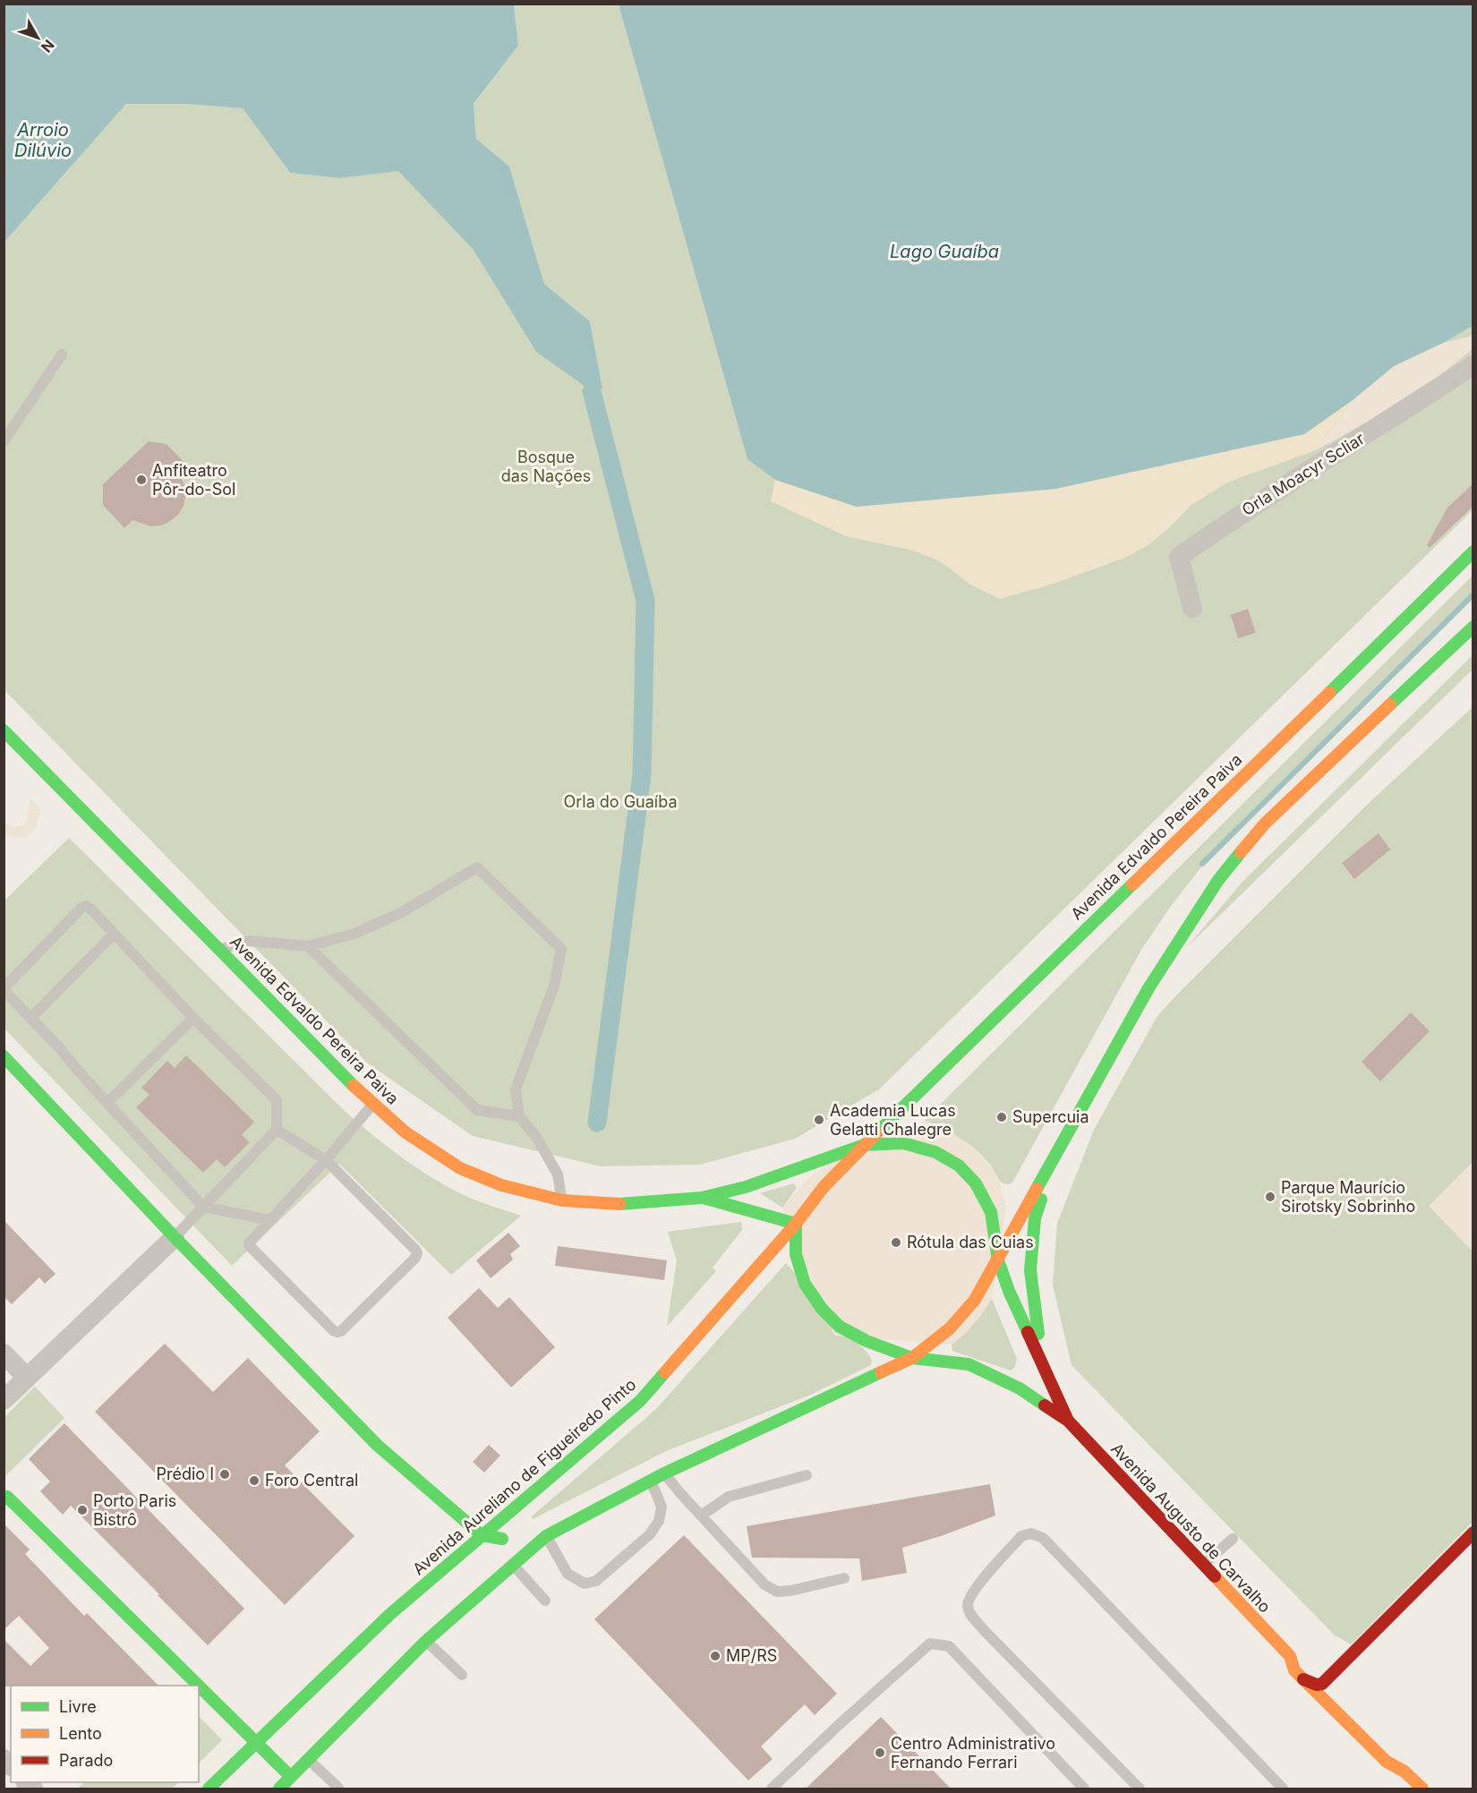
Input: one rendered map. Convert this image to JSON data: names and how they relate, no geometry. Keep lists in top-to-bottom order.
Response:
{
  "streets": {
    "main road": ["Avenida Edvaldo Pereira Paiva", "Avenida Aureliano de Figueiredo Pinto", "Avenida Augusto de Carvalho"],
    "street": ["Orla Moacyr Scliar"]
  },
  "crossings": [
    ["Avenida Edvaldo Pereira Paiva", "Avenida Aureliano de Figueiredo Pinto"],
    ["Avenida Edvaldo Pereira Paiva", "Avenida Augusto de Carvalho"],
    ["Avenida Aureliano de Figueiredo Pinto", "Avenida Augusto de Carvalho"]
  ],
  "water": ["Arroio Dilúvio", "Lago Guaíba"],
  "parks": ["Bosque das Nações", "Orla do Guaíba"],
  "places": [
    "Anfiteatro Pôr-do-Sol",
    "Supercuia",
    "Academia Lucas Gelatti Chalegre",
    "Parque Maurício Sirotsky Sobrinho",
    "Rótula das Cuias",
    "Prédio I",
    "Foro Central",
    "Porto Paris Bistrô",
    "MP/RS",
    "Centro Administrativo Fernando Ferrari"
  ],
  "legend": ["Livre", "Lento", "Parado"],
  "north": "bottom right"
}
